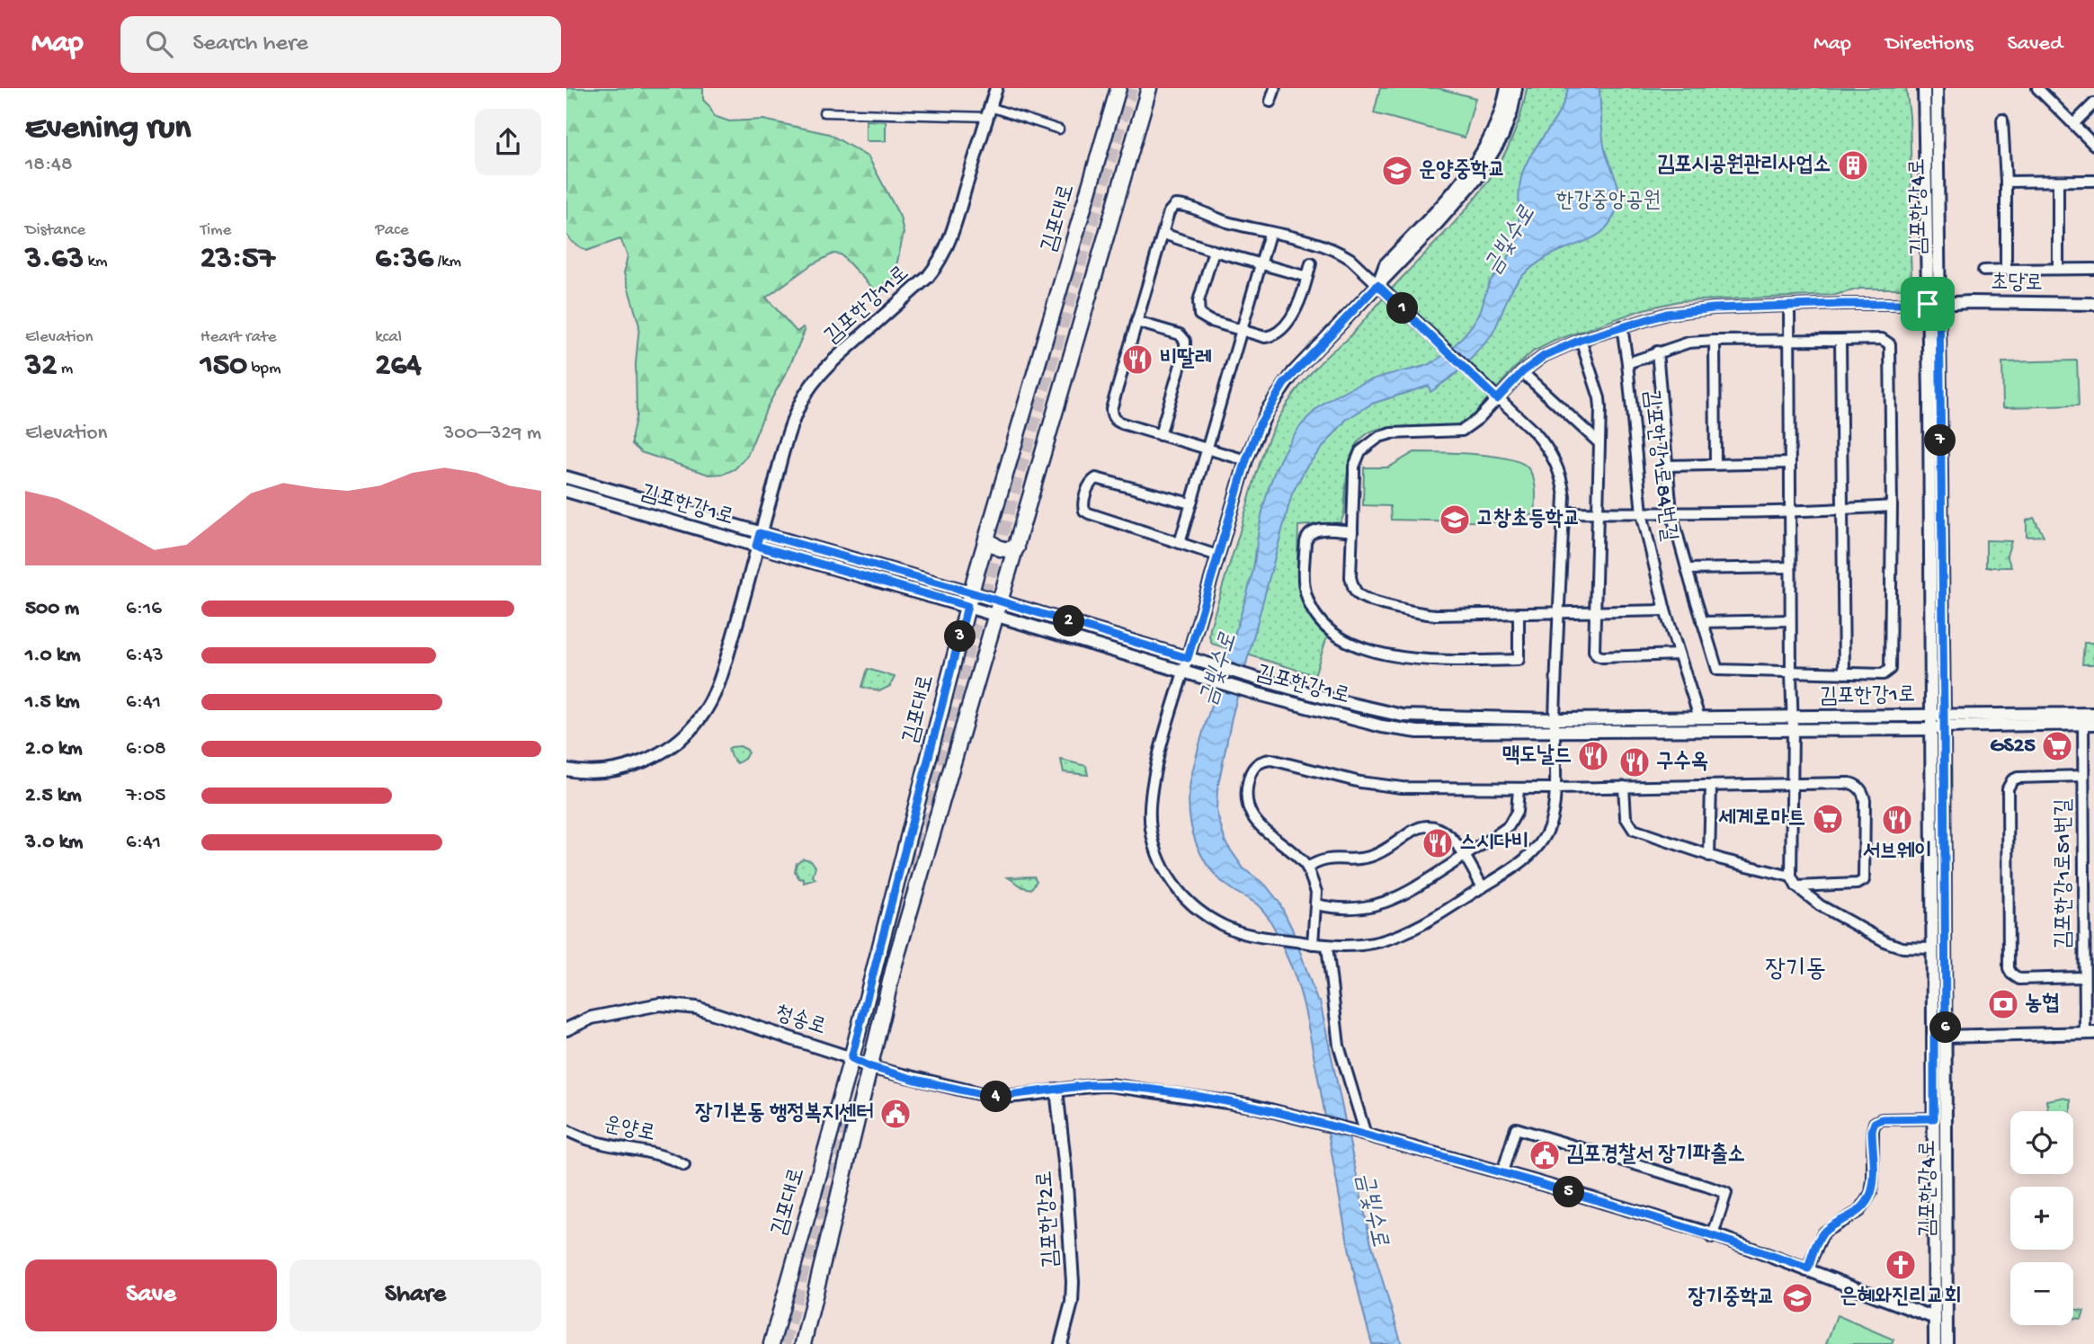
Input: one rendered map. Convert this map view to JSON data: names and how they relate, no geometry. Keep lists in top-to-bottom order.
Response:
{
  "streets": {
    "main road": ["김포대로"],
    "street": [
      "김포한강4로",
      "초당로",
      "김포한강11로",
      "김포한강1로84번길",
      "김포한강1로",
      "김포한강1로51번길",
      "청송로",
      "운양로",
      "김포한강2로"
    ]
  },
  "crossings": [
    ["김포한강4로", "초당로"],
    ["김포한강4로", "김포한강1로"],
    ["김포한강4로", "청송로"],
    ["김포대로", "김포한강1로"],
    ["김포대로", "청송로"],
    ["초당로", "김포한강1로84번길"],
    ["김포한강11로", "김포한강1로"],
    ["김포한강1로84번길", "김포한강1로"],
    ["김포한강1로", "김포한강1로51번길"],
    ["청송로", "김포한강2로"]
  ],
  "districts": ["장기동"],
  "water": ["금빛수로"],
  "parks": ["한강중앙공원"],
  "places": {
    "building": ["김포시공원관리사업소"],
    "school or university": ["운양중학교", "고창초등학교", "장기중학교"],
    "restaurant": [
      "비딸레",
      "맥도날드",
      "구수옥",
      "서브웨이",
      "스시다비"
    ],
    "supermarket": ["GS25", "세계로마트"],
    "bank": ["농협"],
    "public building": ["장기본동 행정복지센터", "김포경찰서 장기파출소"],
    "church": ["은혜와진리교회"]
  },
  "page": {
    "header": "Map",
    "search": "Search here",
    "nav": ["Map", "Directions", "Saved"],
    "heading": ["Evening run", "18:48"],
    "stats": [
      ["Distance", "3.63 km"],
      ["Time", "23:57"],
      ["Pace", "6:36 /km"],
      ["Elevation", "32 m"],
      ["Heart rate", "150 bpm"],
      ["kcal", "264"]
    ],
    "pins": [
      "1",
      "7",
      "2",
      "3",
      "6",
      "4",
      "5"
    ],
    "chart": ["Elevation", "300–329 m"],
    "list": [
      {
        "name": "500 m",
        "note": "6:16"
      },
      {
        "name": "1.0 km",
        "note": "6:43"
      },
      {
        "name": "1.5 km",
        "note": "6:41"
      },
      {
        "name": "2.0 km",
        "note": "6:08"
      },
      {
        "name": "2.5 km",
        "note": "7:05"
      },
      {
        "name": "3.0 km",
        "note": "6:41"
      }
    ],
    "map_buttons": ["+", "−"],
    "buttons": ["Save", "Share"]
  }
}
